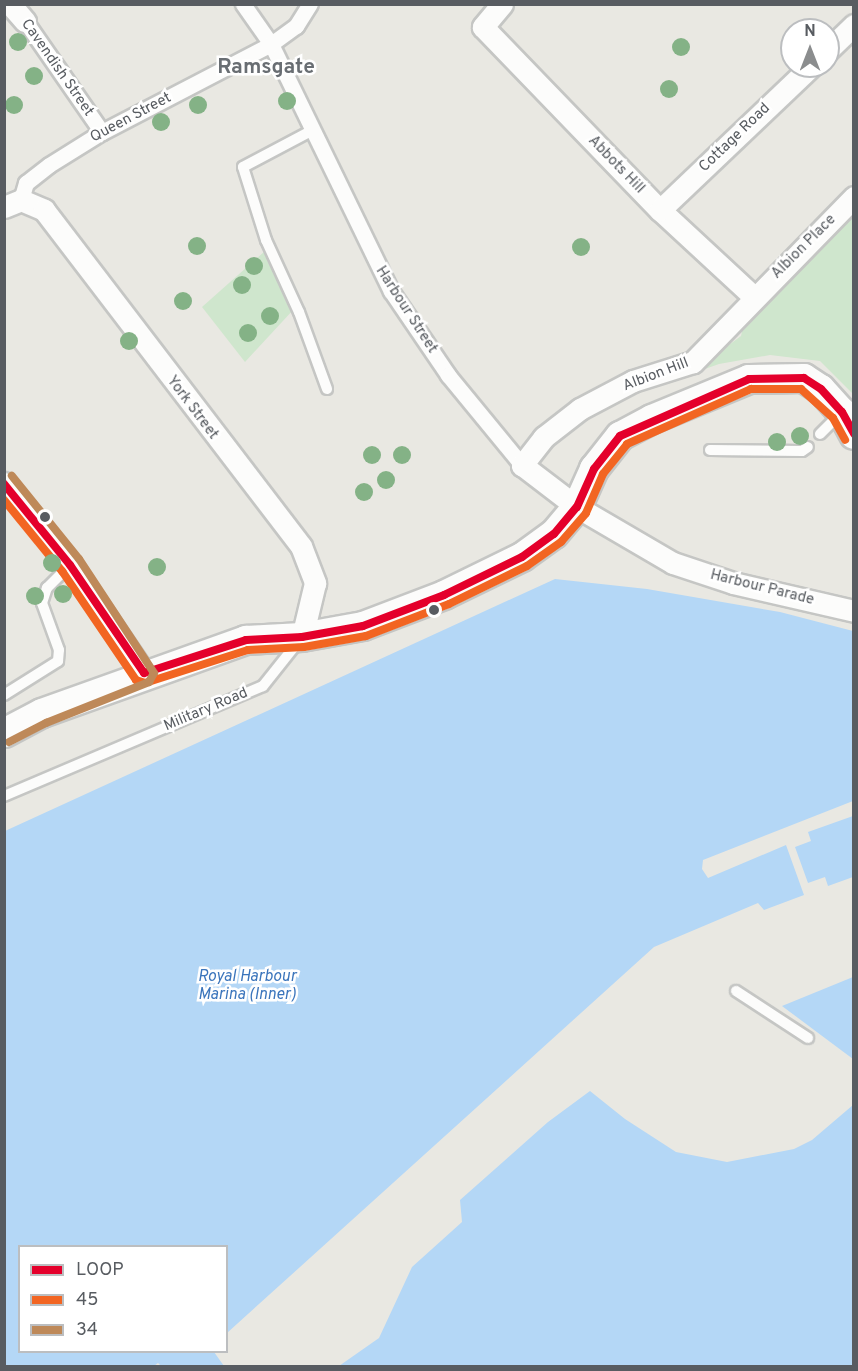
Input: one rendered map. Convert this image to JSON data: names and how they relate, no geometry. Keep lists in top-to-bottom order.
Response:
{
  "streets": {
    "street": [
      "Cavendish Street",
      "Queen Street",
      "Cottage Road",
      "Abbots Hill",
      "Albion Place",
      "Harbour Street",
      "Albion Hill",
      "York Street",
      "Harbour Parade"
    ],
    "lane": ["Military Road"]
  },
  "crossings": [
    ["Cavendish Street", "Queen Street"],
    ["Queen Street", "Harbour Street"],
    ["Queen Street", "York Street"],
    ["Cottage Road", "Abbots Hill"],
    ["Abbots Hill", "Albion Place"],
    ["Abbots Hill", "Albion Hill"],
    ["Albion Place", "Albion Hill"],
    ["Harbour Street", "Albion Hill"],
    ["Harbour Street", "Harbour Parade"],
    ["York Street", "Military Road"]
  ],
  "districts": ["Ramsgate"],
  "water": ["Royal Harbour Marina (Inner)"],
  "lines": ["transit line LOOP", "transit line 45", "transit line 34"],
  "legend": ["LOOP", "45", "34"],
  "north": "top"
}
